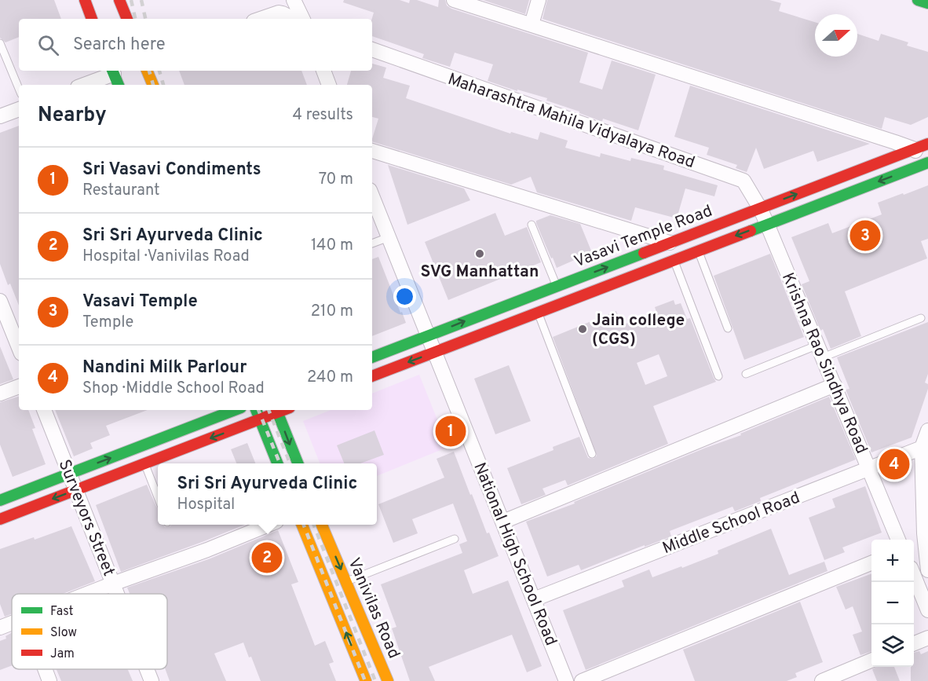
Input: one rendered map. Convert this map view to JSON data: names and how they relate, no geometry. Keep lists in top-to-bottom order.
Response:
{
  "streets": {
    "main road": ["Vasavi Temple Road", "Vanivilas Road"],
    "street": [
      "Maharashtra Mahila Vidyalaya Road",
      "Krishna Rao Sindhya Road",
      "Surveyors Street",
      "Middle School Road",
      "National High School Road"
    ]
  },
  "crossings": [
    ["Maharashtra Mahila Vidyalaya Road", "Vasavi Temple Road"],
    ["Maharashtra Mahila Vidyalaya Road", "Krishna Rao Sindhya Road"],
    ["Vasavi Temple Road", "Krishna Rao Sindhya Road"],
    ["Vasavi Temple Road", "National High School Road"],
    ["Krishna Rao Sindhya Road", "Middle School Road"],
    ["Middle School Road", "National High School Road"]
  ],
  "places": ["SVG Manhattan", "Jain college (CGS)"],
  "legend": ["Fast", "Slow", "Jam"],
  "north": "right",
  "page": {
    "search": "Search here",
    "heading": ["Nearby", "4 results"],
    "list": [
      {
        "mark": "1",
        "name": "Sri Vasavi Condiments",
        "note": "Restaurant",
        "value": "70 m"
      },
      {
        "mark": "2",
        "name": "Sri Sri Ayurveda Clinic",
        "note": "Hospital · Vanivilas Road",
        "value": "140 m"
      },
      {
        "mark": "3",
        "name": "Vasavi Temple",
        "note": "Temple",
        "value": "210 m"
      },
      {
        "mark": "4",
        "name": "Nandini Milk Parlour",
        "note": "Shop · Middle School Road",
        "value": "240 m"
      }
    ],
    "pins": [
      "3",
      "1",
      "4",
      "2"
    ],
    "popup": ["Sri Sri Ayurveda Clinic", "Hospital"],
    "map_buttons": ["+", "−"]
  }
}
